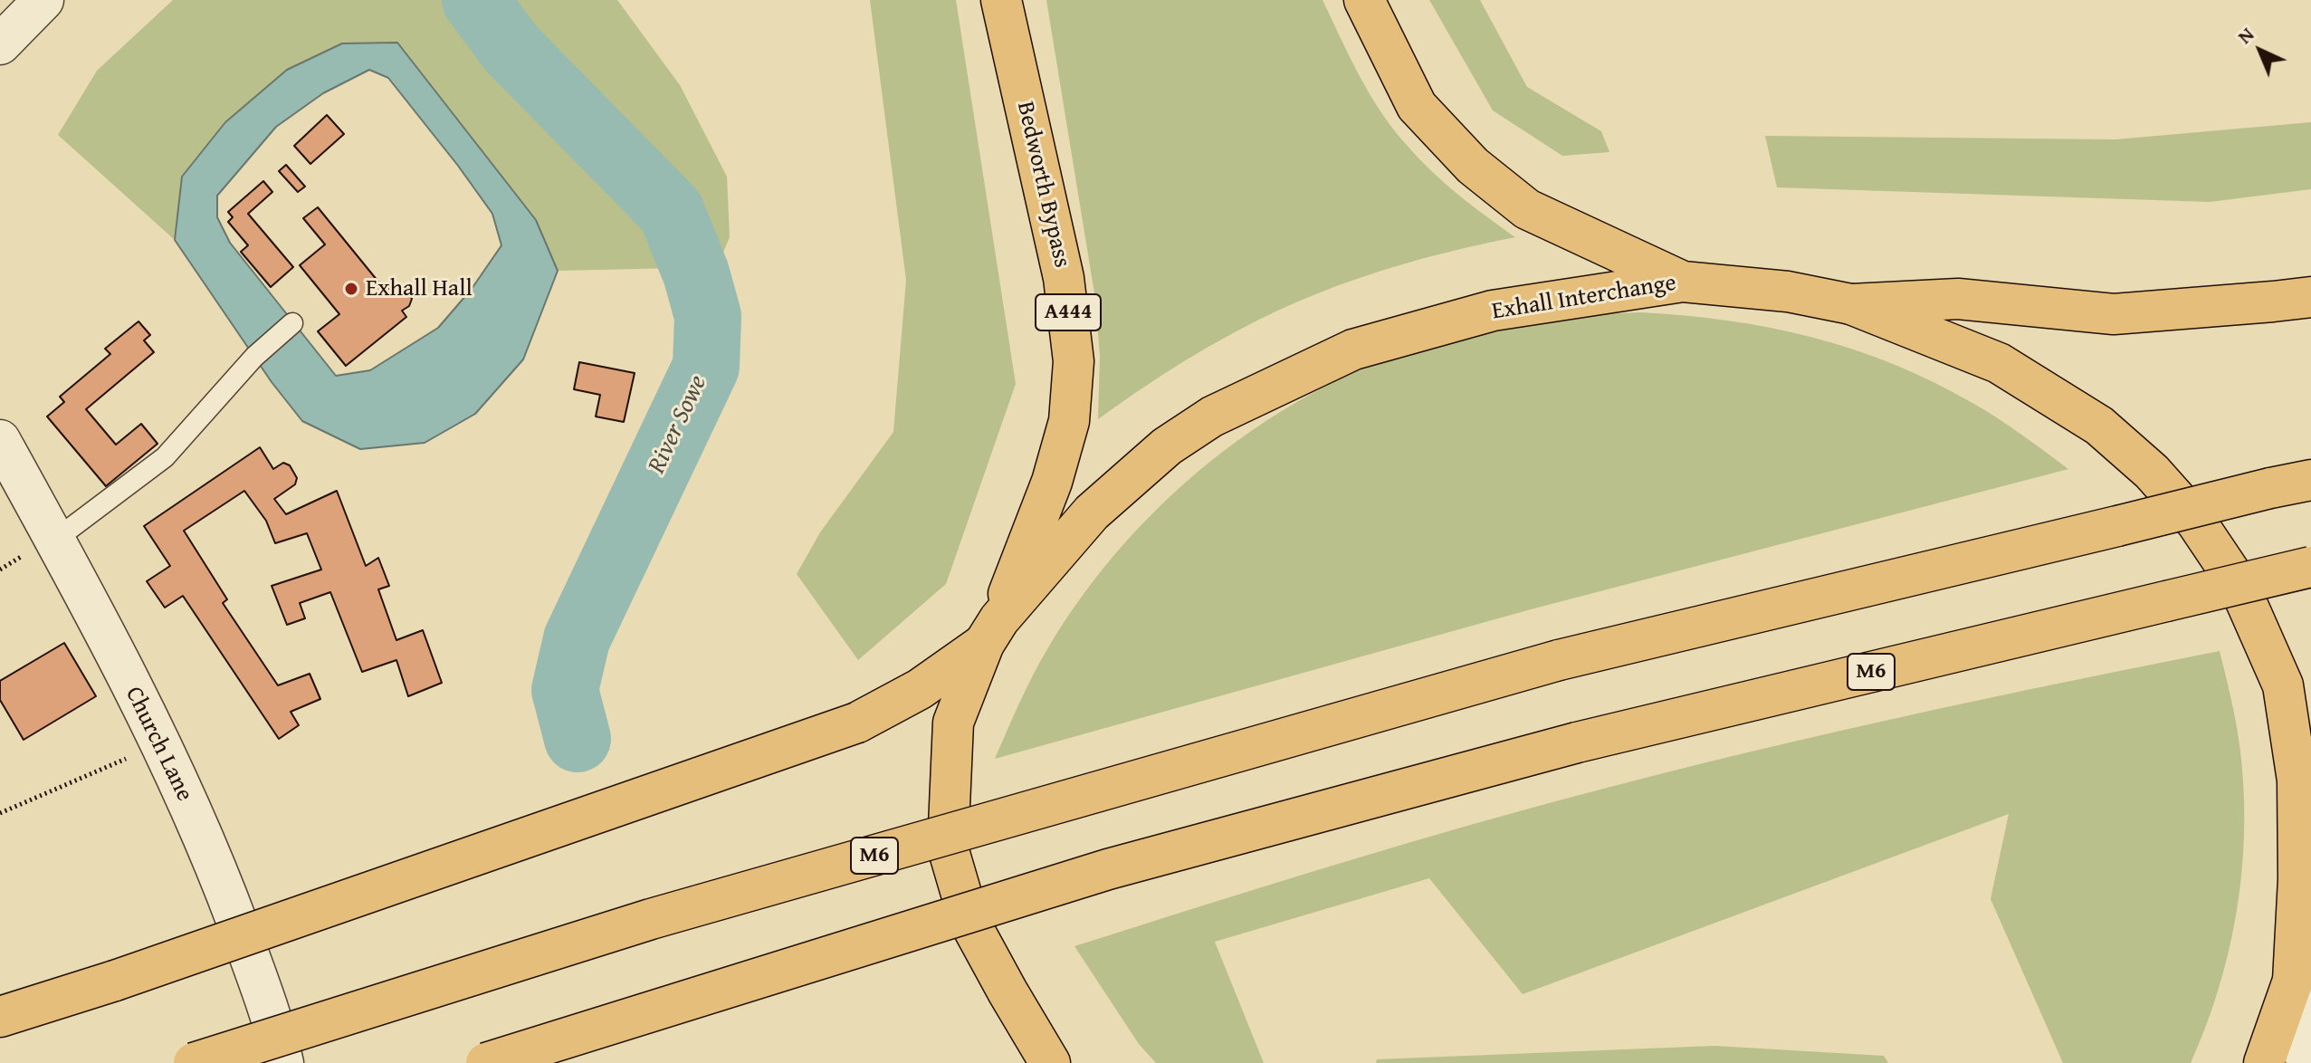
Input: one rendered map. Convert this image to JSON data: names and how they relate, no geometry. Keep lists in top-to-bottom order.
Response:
{
  "streets": {
    "highway": [
      "Bedworth Bypass",
      "Exhall Interchange",
      "A444",
      "M6"
    ],
    "street": ["Church Lane"]
  },
  "crossings": [
    ["Bedworth Bypass", "Exhall Interchange"]
  ],
  "water": ["River Sowe"],
  "places": ["Exhall Hall"],
  "north": "top left"
}
